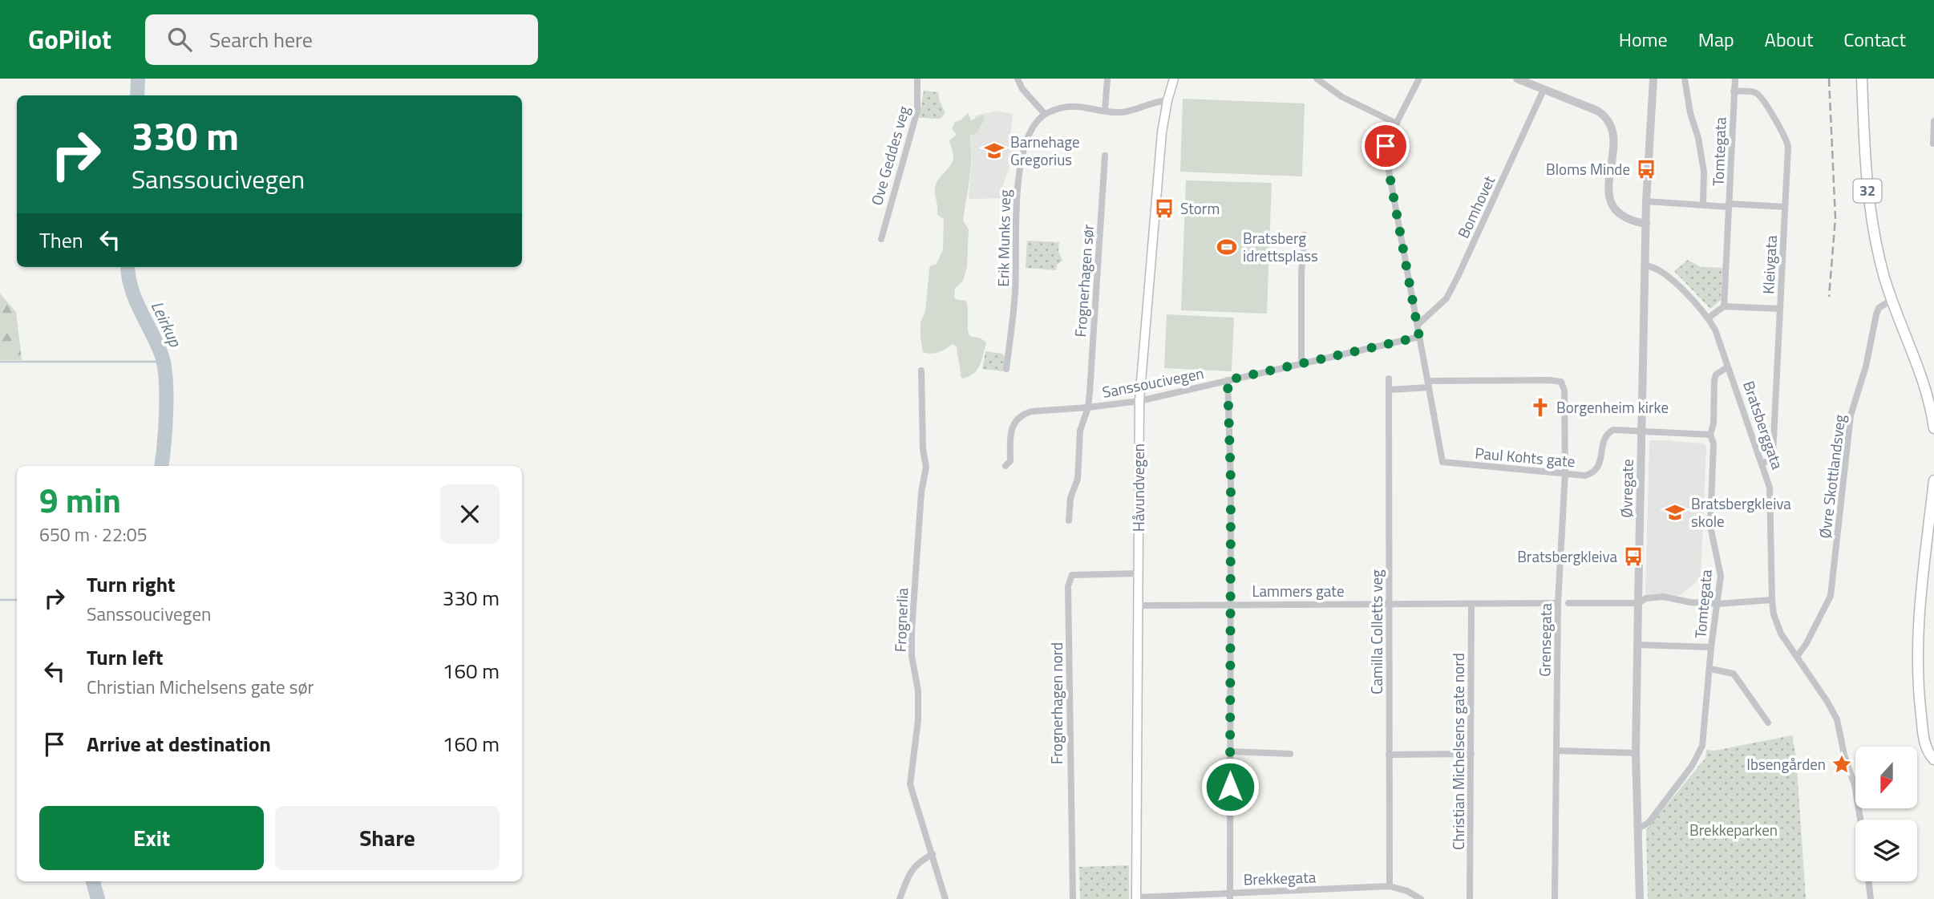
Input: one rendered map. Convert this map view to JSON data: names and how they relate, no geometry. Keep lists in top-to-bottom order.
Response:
{
  "streets": {
    "main road": ["32", "Håvundvegen"],
    "street": [
      "Tomtegata",
      "Ove Geddes veg",
      "Bomhovet",
      "Erik Munks veg",
      "Kleivgata",
      "Frognerhagen sør",
      "Sanssoucivegen",
      "Bratsberggata",
      "Paul Kohts gate",
      "Øvre Skottlandsveg",
      "Øvregate",
      "Lammers gate",
      "Frognerlia",
      "Camilla Colletts veg",
      "Grensegata",
      "Frognerhagen nord",
      "Christian Michelsens gate nord",
      "Brekkegata"
    ]
  },
  "crossings": [
    ["Tomtegata", "Kleivgata"],
    ["Tomtegata", "Bratsberggata"],
    ["Tomtegata", "Paul Kohts gate"],
    ["Tomtegata", "Øvregate"],
    ["32", "Øvre Skottlandsveg"],
    ["Kleivgata", "Bratsberggata"],
    ["Frognerhagen sør", "Sanssoucivegen"],
    ["Sanssoucivegen", "Håvundvegen"],
    ["Bratsberggata", "Øvre Skottlandsveg"],
    ["Bratsberggata", "Øvregate"],
    ["Paul Kohts gate", "Øvregate"],
    ["Paul Kohts gate", "Grensegata"],
    ["Håvundvegen", "Lammers gate"],
    ["Håvundvegen", "Frognerhagen nord"],
    ["Håvundvegen", "Brekkegata"],
    ["Lammers gate", "Camilla Colletts veg"],
    ["Lammers gate", "Grensegata"],
    ["Lammers gate", "Christian Michelsens gate nord"],
    ["Camilla Colletts veg", "Brekkegata"]
  ],
  "water": ["Leirkup"],
  "parks": ["Brekkeparken"],
  "places": {
    "school or university": ["Barnehage Gregorius", "Bratsbergkleiva skole"],
    "bus stop": ["Bloms Minde", "Storm", "Bratsbergkleiva"],
    "sports": ["Bratsberg idrettsplass"],
    "church": ["Borgenheim kirke"],
    "place": ["Ibsengården"]
  },
  "north": "bottom",
  "page": {
    "header": "GoPilot",
    "search": "Search here",
    "nav": [
      "Home",
      "Map",
      "About",
      "Contact"
    ],
    "turn": ["330 m", "Sanssoucivegen"],
    "then": "Then",
    "heading": ["9 min", "650 m · 22:05"],
    "list": [
      {
        "name": "Turn right",
        "note": "Sanssoucivegen",
        "value": "330 m"
      },
      {
        "name": "Turn left",
        "note": "Christian Michelsens gate sør",
        "value": "160 m"
      },
      {
        "name": "Arrive at destination",
        "value": "160 m"
      }
    ],
    "buttons": ["Exit", "Share"]
  }
}
